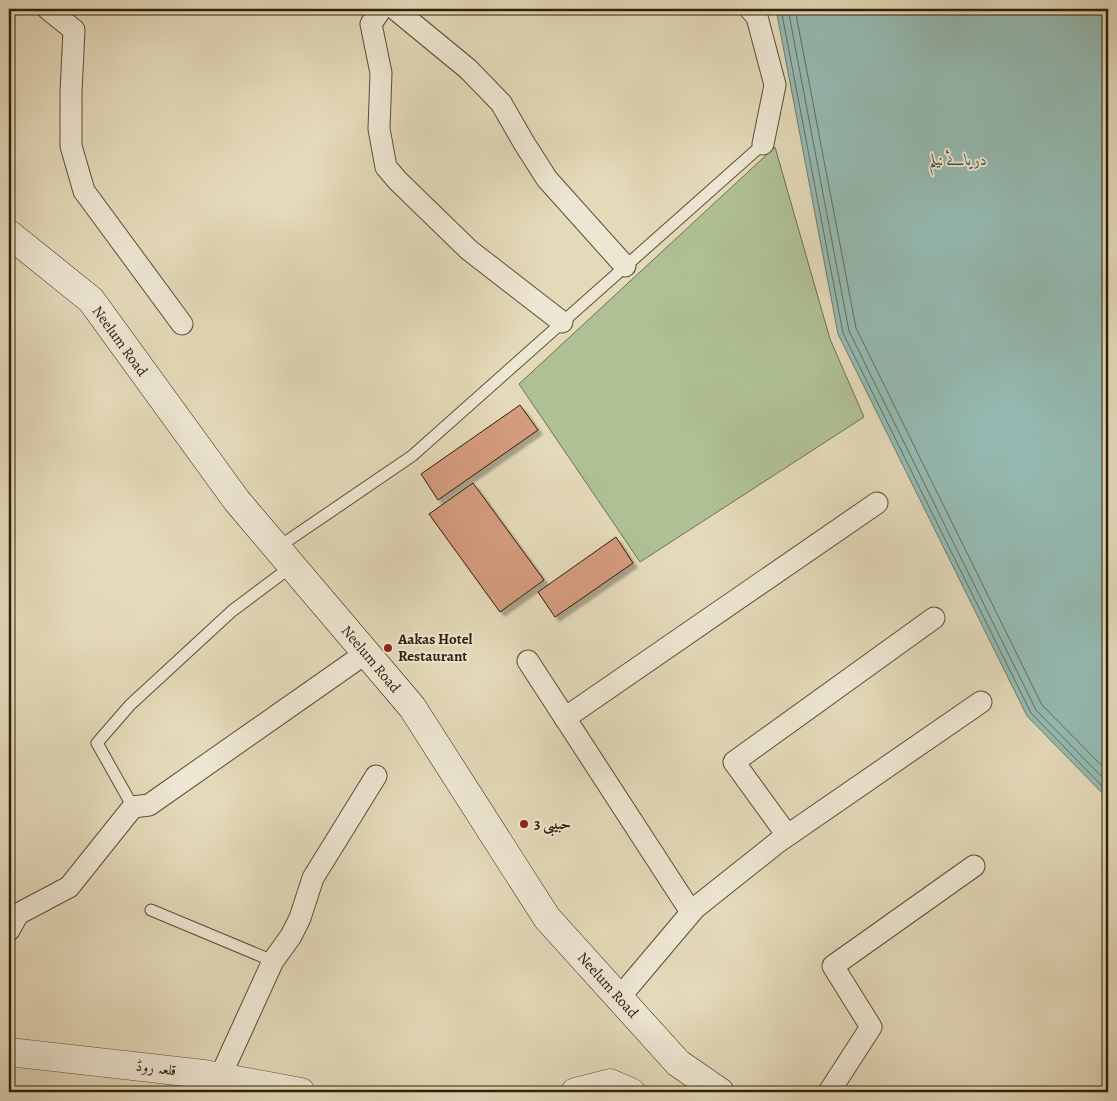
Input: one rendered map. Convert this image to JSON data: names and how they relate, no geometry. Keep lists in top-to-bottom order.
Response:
{
  "streets": {
    "main road": ["Neelum Road", "قلعہ روڈ"]
  },
  "water": ["دریائے نیلم"],
  "places": ["Aakas Hotel Restaurant", "حبیبی 3"]
}
